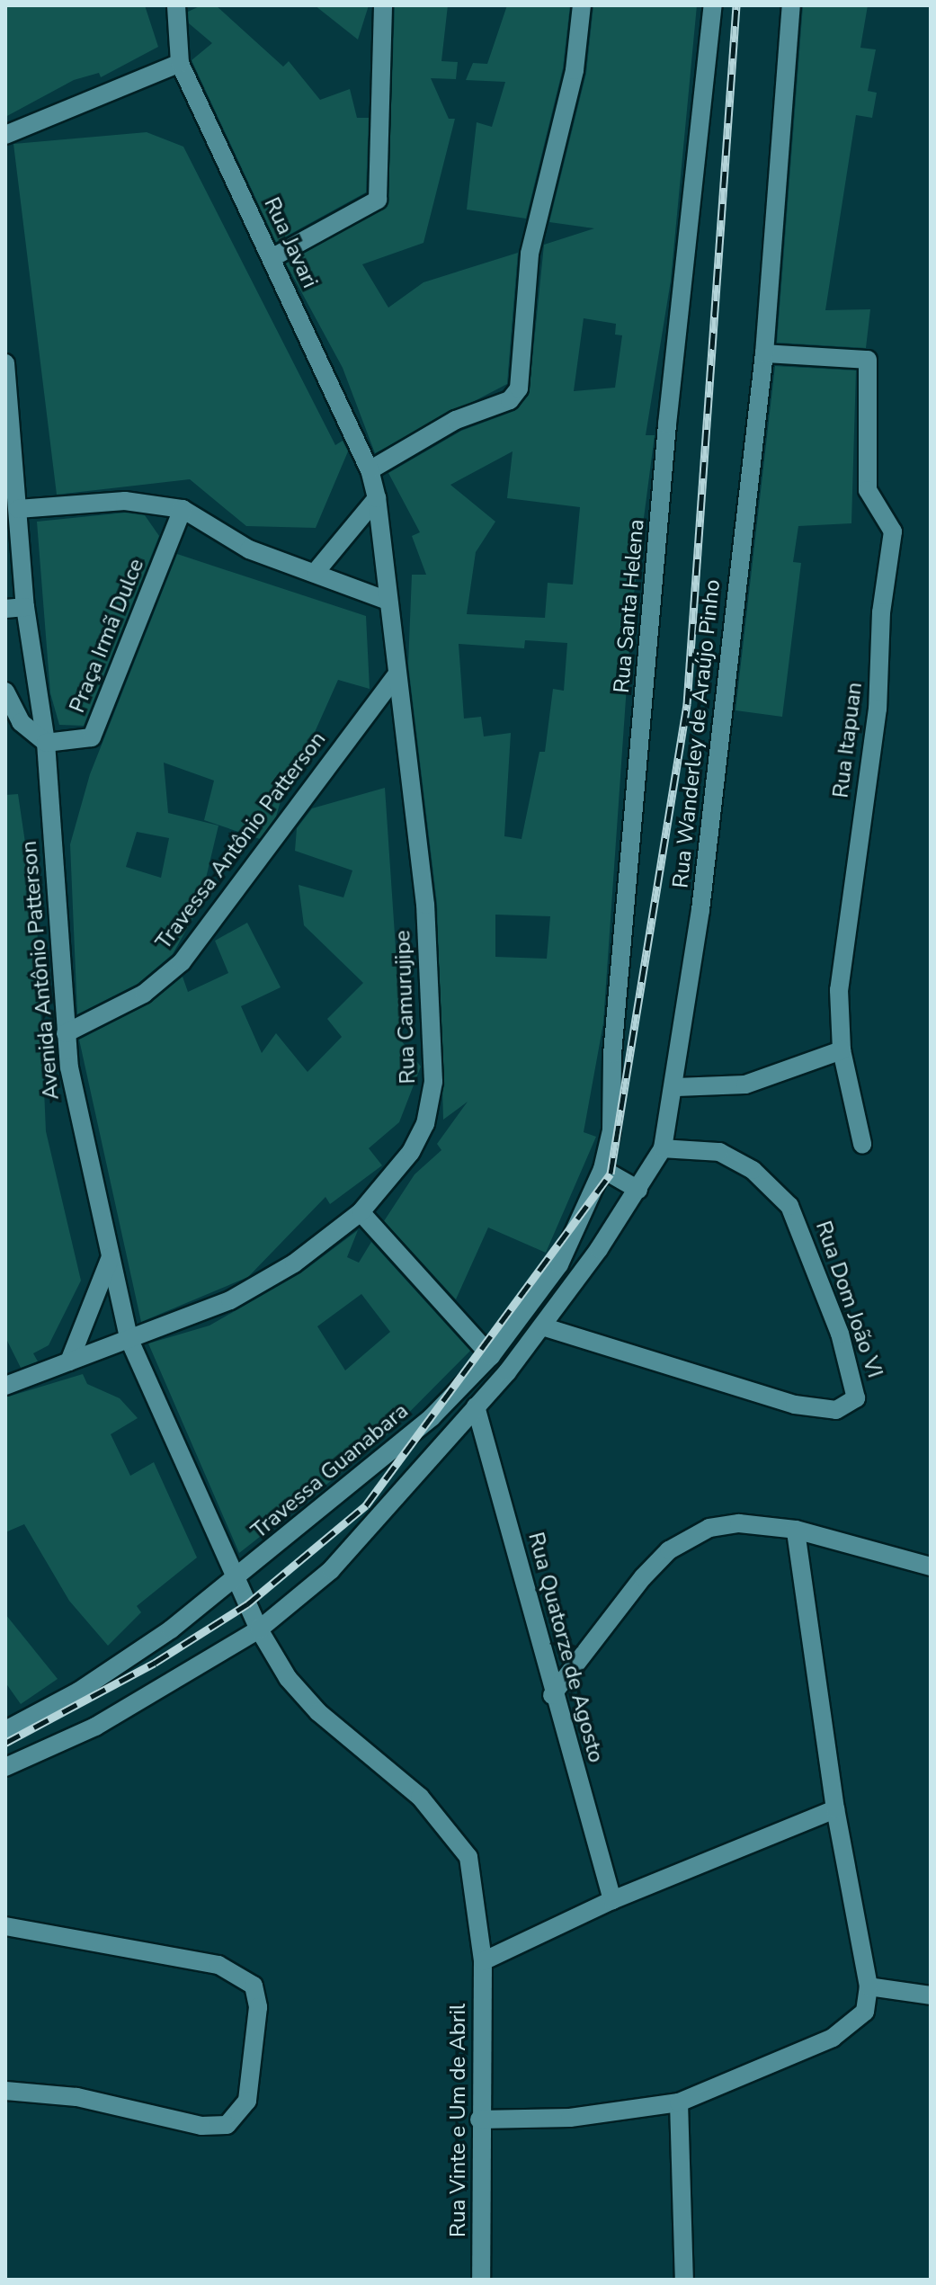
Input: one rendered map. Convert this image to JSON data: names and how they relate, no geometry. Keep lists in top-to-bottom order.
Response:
{
  "streets": {
    "street": [
      "Rua Javari",
      "Rua Santa Helena",
      "Praça Irmã Dulce",
      "Rua Wanderley de Araújo Pinho",
      "Rua Itapuan",
      "Travessa Antônio Patterson",
      "Avenida Antônio Patterson",
      "Rua Camurujipe",
      "Rua Dom João VI",
      "Travessa Guanabara",
      "Rua Quatorze de Agosto",
      "Rua Vinte e Um de Abril"
    ]
  },
  "crossings": [
    ["Rua Javari", "Rua Camurujipe"],
    ["Rua Santa Helena", "Travessa Guanabara"],
    ["Praça Irmã Dulce", "Avenida Antônio Patterson"],
    ["Rua Wanderley de Araújo Pinho", "Rua Itapuan"],
    ["Rua Wanderley de Araújo Pinho", "Avenida Antônio Patterson"],
    ["Rua Wanderley de Araújo Pinho", "Rua Dom João VI"],
    ["Rua Wanderley de Araújo Pinho", "Rua Quatorze de Agosto"],
    ["Rua Wanderley de Araújo Pinho", "Rua Vinte e Um de Abril"],
    ["Travessa Antônio Patterson", "Avenida Antônio Patterson"],
    ["Travessa Antônio Patterson", "Rua Camurujipe"],
    ["Avenida Antônio Patterson", "Rua Camurujipe"],
    ["Avenida Antônio Patterson", "Travessa Guanabara"],
    ["Avenida Antônio Patterson", "Rua Vinte e Um de Abril"]
  ]
}
